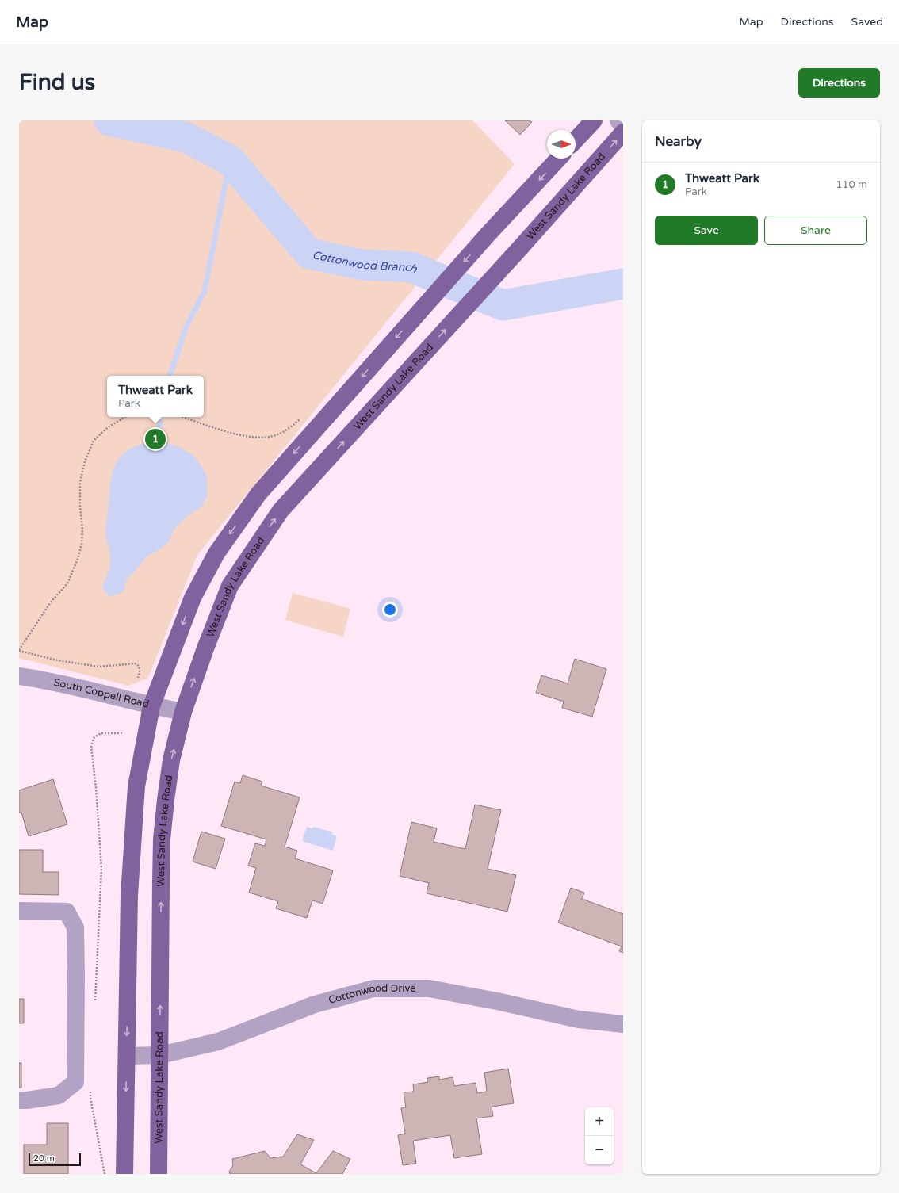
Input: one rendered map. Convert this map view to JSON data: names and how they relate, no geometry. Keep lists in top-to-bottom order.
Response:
{
  "streets": {
    "main road": ["West Sandy Lake Road"],
    "street": ["South Coppell Road", "Cottonwood Drive"]
  },
  "crossings": [
    ["West Sandy Lake Road", "South Coppell Road"],
    ["West Sandy Lake Road", "Cottonwood Drive"]
  ],
  "water": ["Cottonwood Branch"],
  "scale_bar": "20 m",
  "north": "right",
  "page": {
    "header": "Map",
    "nav": ["Map", "Directions", "Saved"],
    "buttons": [
      "Directions",
      ["Save", "Share"]
    ],
    "title": "Find us",
    "heading": "Nearby",
    "list": [
      {
        "mark": "1",
        "name": "Thweatt Park",
        "note": "Park",
        "value": "110 m"
      }
    ],
    "popup": ["Thweatt Park", "Park"],
    "pins": "1",
    "map_buttons": ["+", "−"],
    "scale": "20 m"
  }
}
